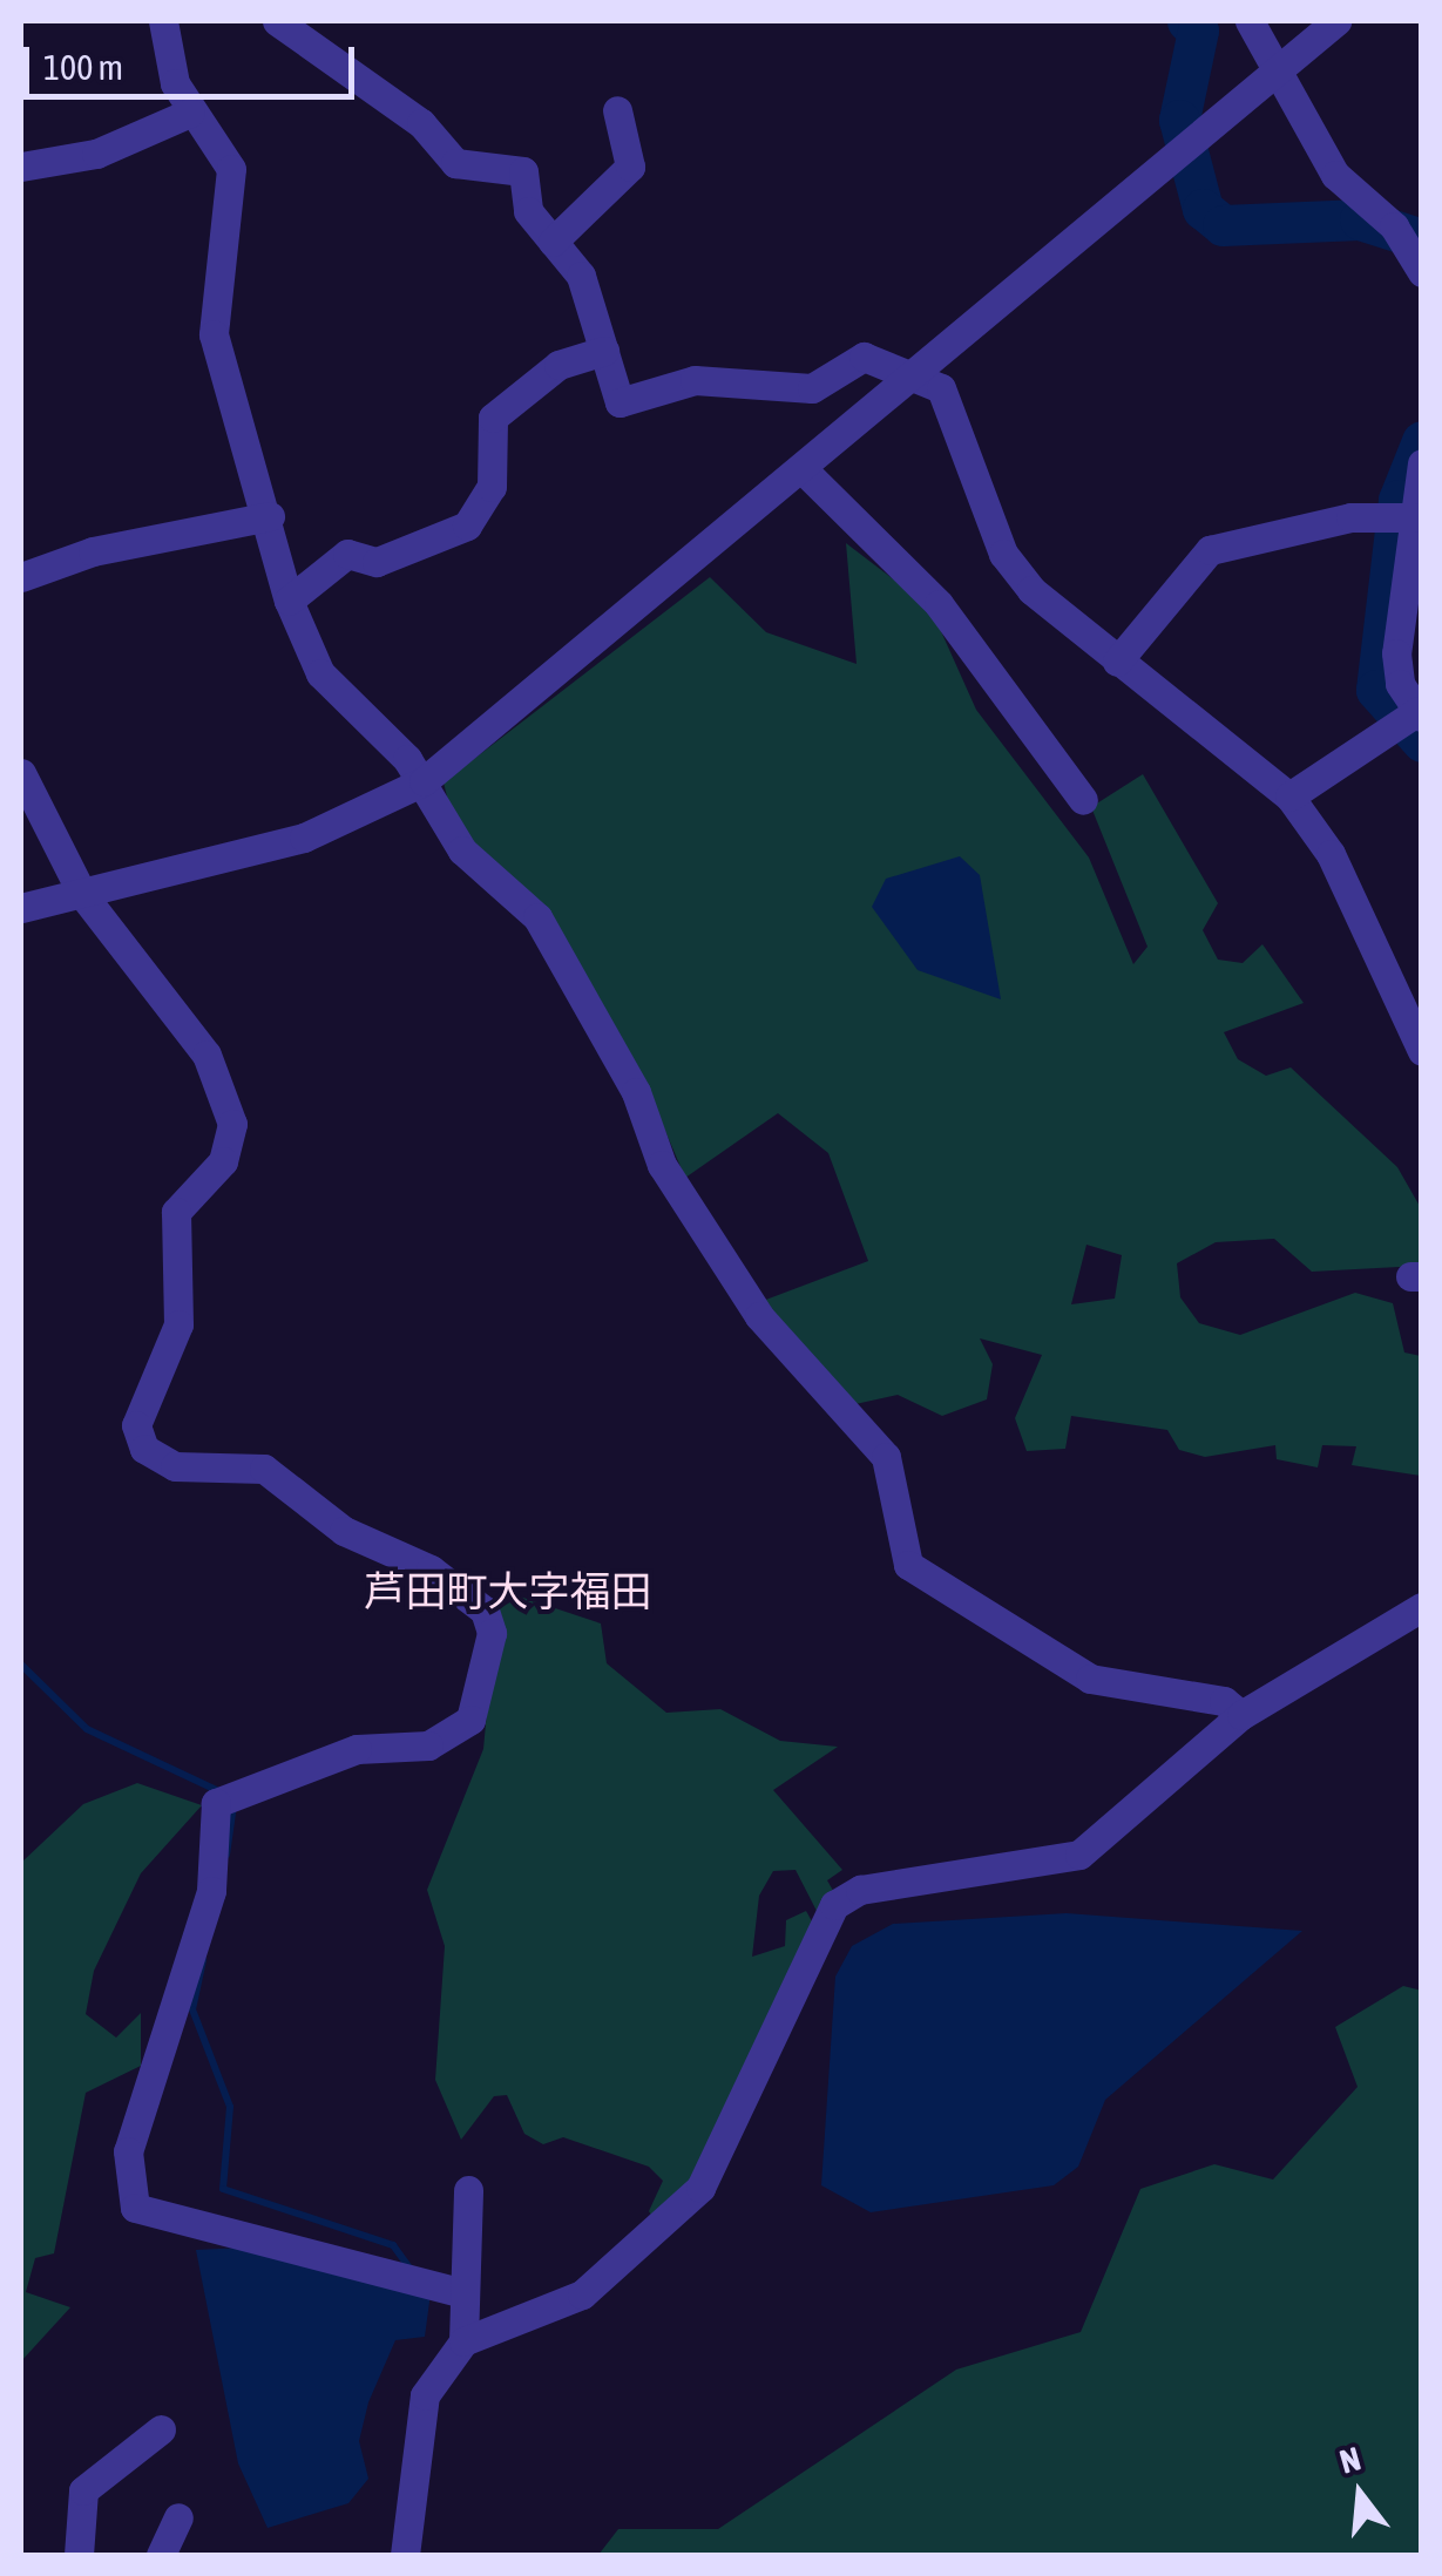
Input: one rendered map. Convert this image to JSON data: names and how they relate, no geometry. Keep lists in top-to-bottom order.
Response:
{
  "districts": ["芦田町大字福田"],
  "scale_bar": "100 m",
  "north": "top"
}
